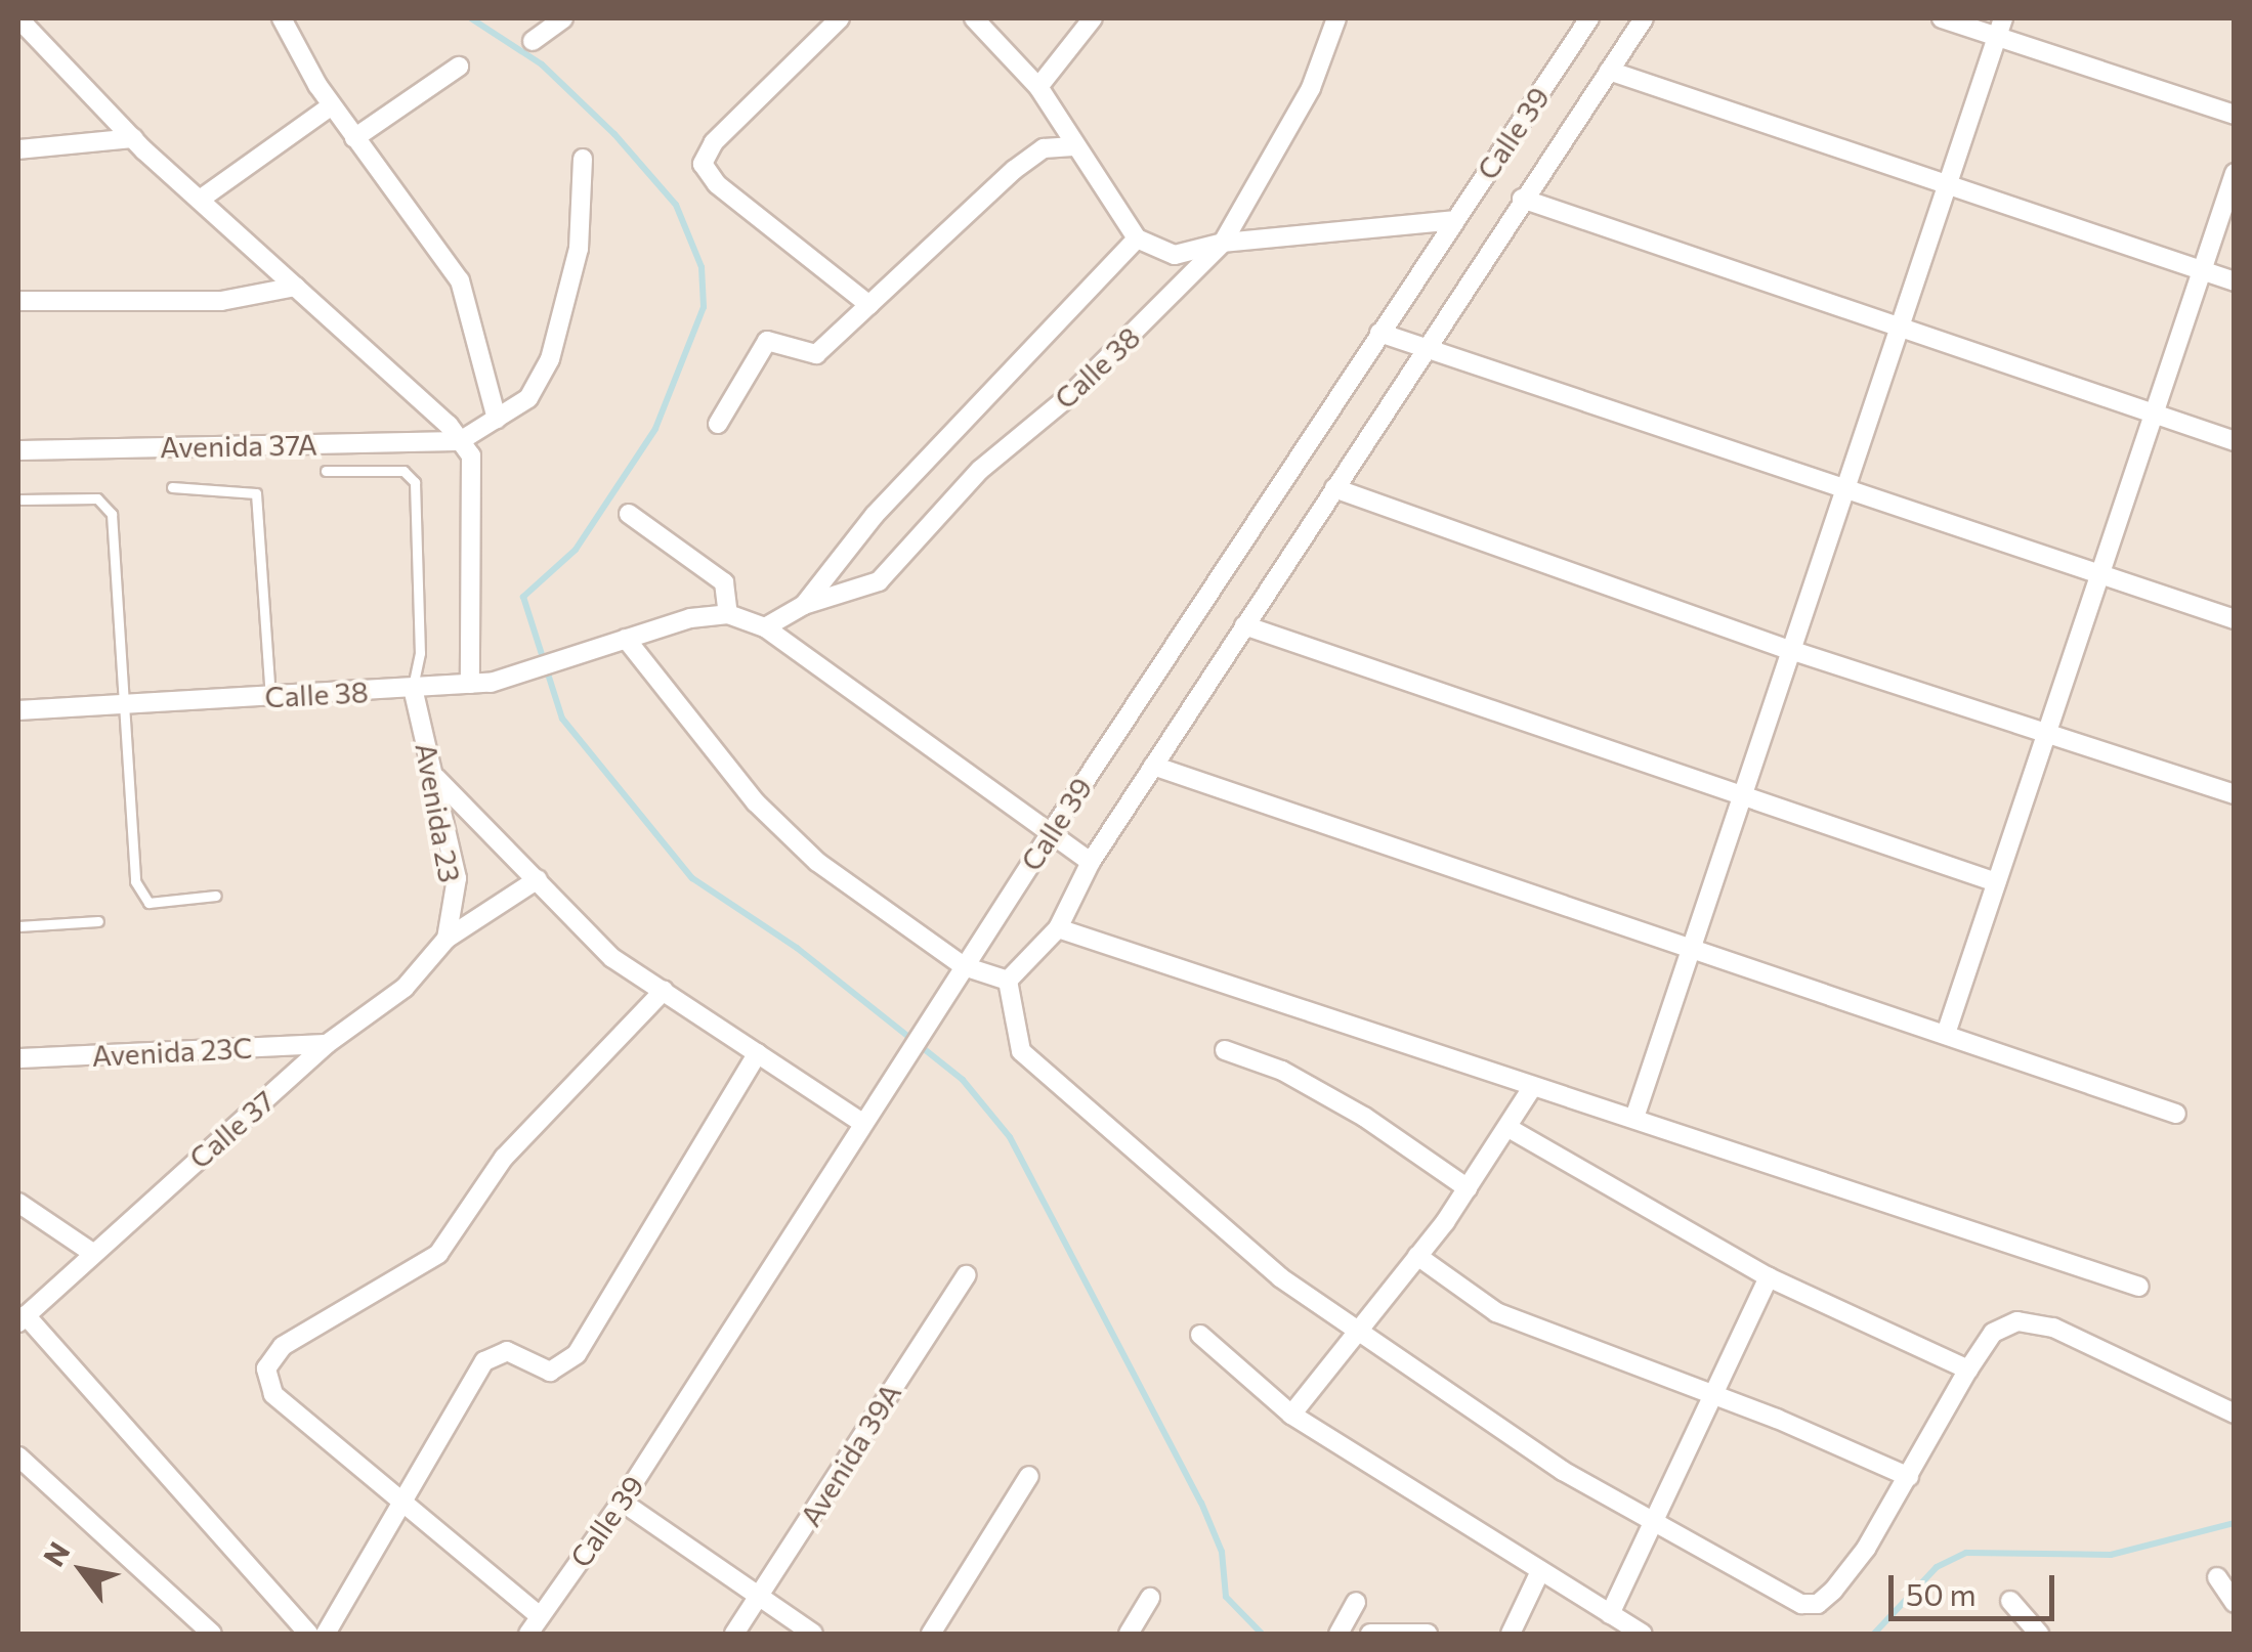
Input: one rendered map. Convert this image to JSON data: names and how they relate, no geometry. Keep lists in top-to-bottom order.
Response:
{
  "streets": {
    "street": [
      "Calle 39",
      "Calle 38",
      "Avenida 37A",
      "Avenida 23",
      "Avenida 23C",
      "Calle 37",
      "Avenida 39A"
    ]
  },
  "crossings": [
    ["Calle 38", "Avenida 23"],
    ["Avenida 23", "Calle 37"],
    ["Avenida 23C", "Calle 37"]
  ],
  "scale_bar": "50 m",
  "north": "top left"
}
